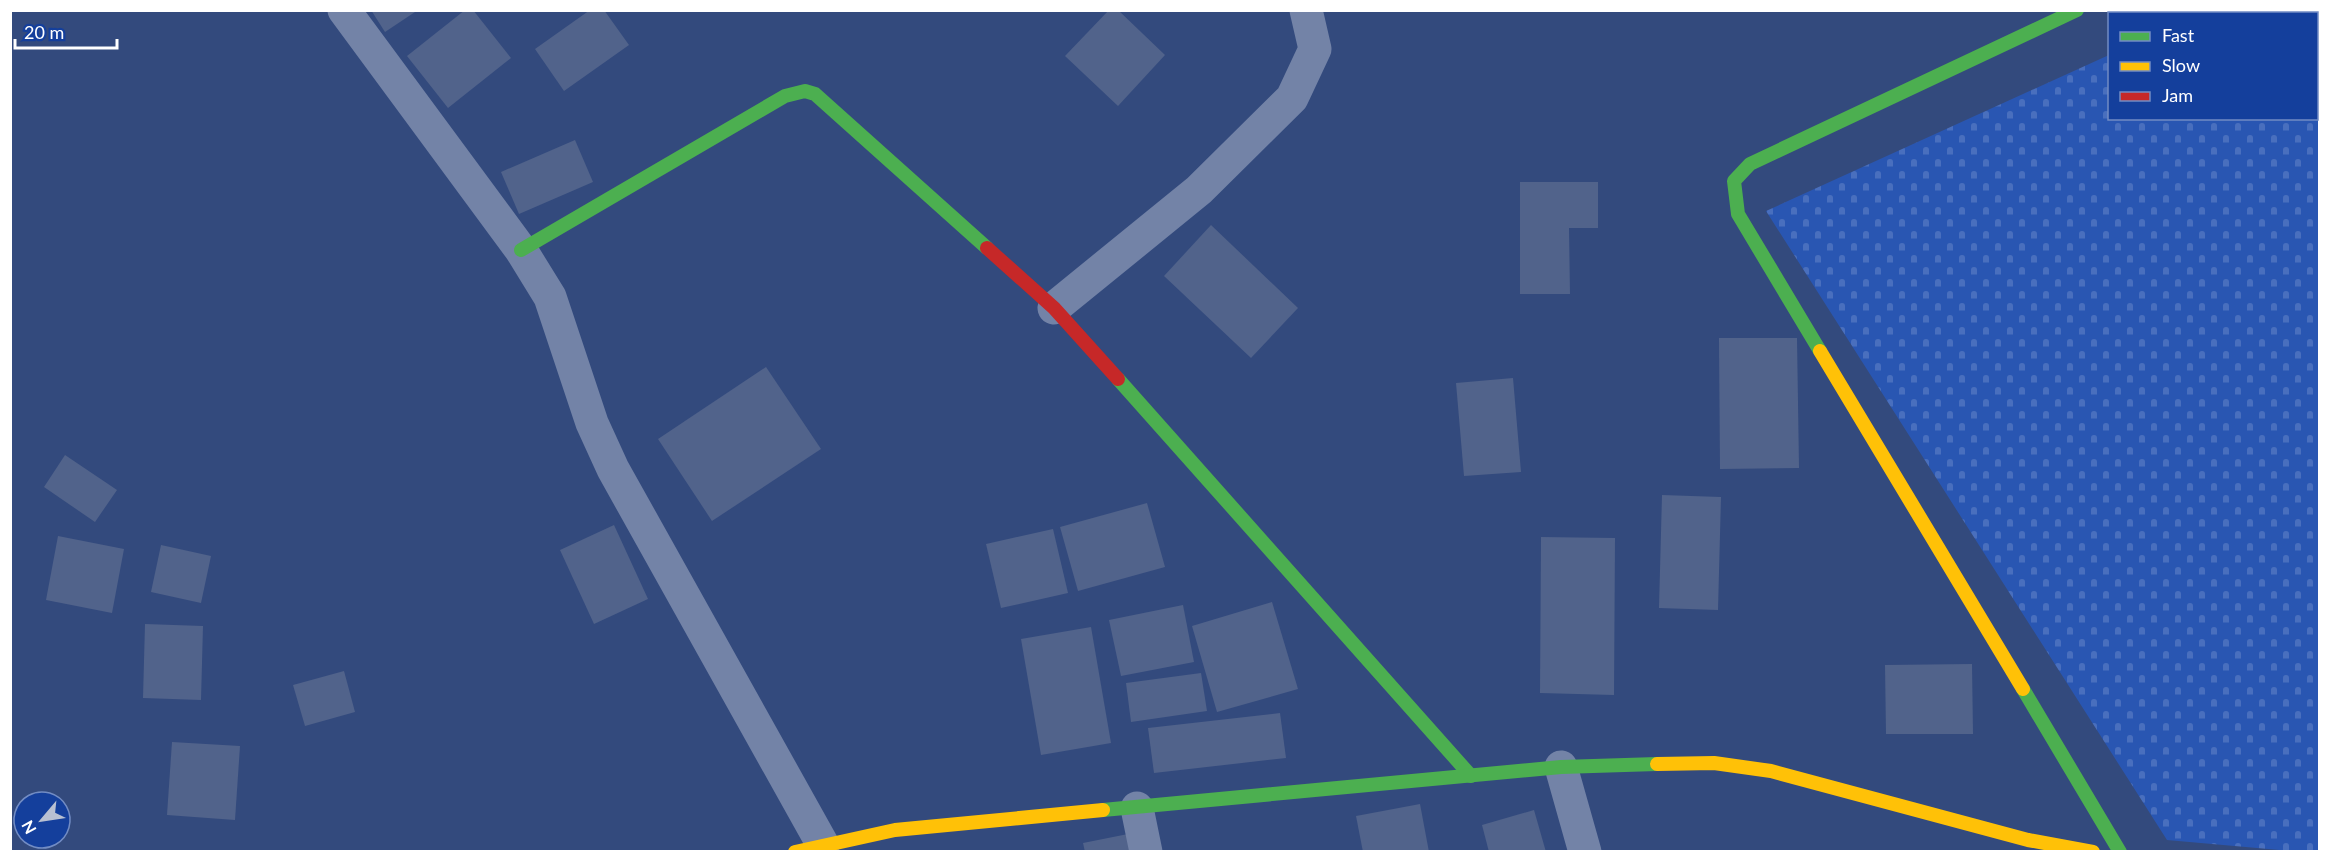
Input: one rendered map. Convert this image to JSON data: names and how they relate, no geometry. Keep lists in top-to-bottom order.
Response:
{
  "legend": ["Fast", "Slow", "Jam"],
  "scale_bar": "20 m",
  "north": "bottom left"
}
